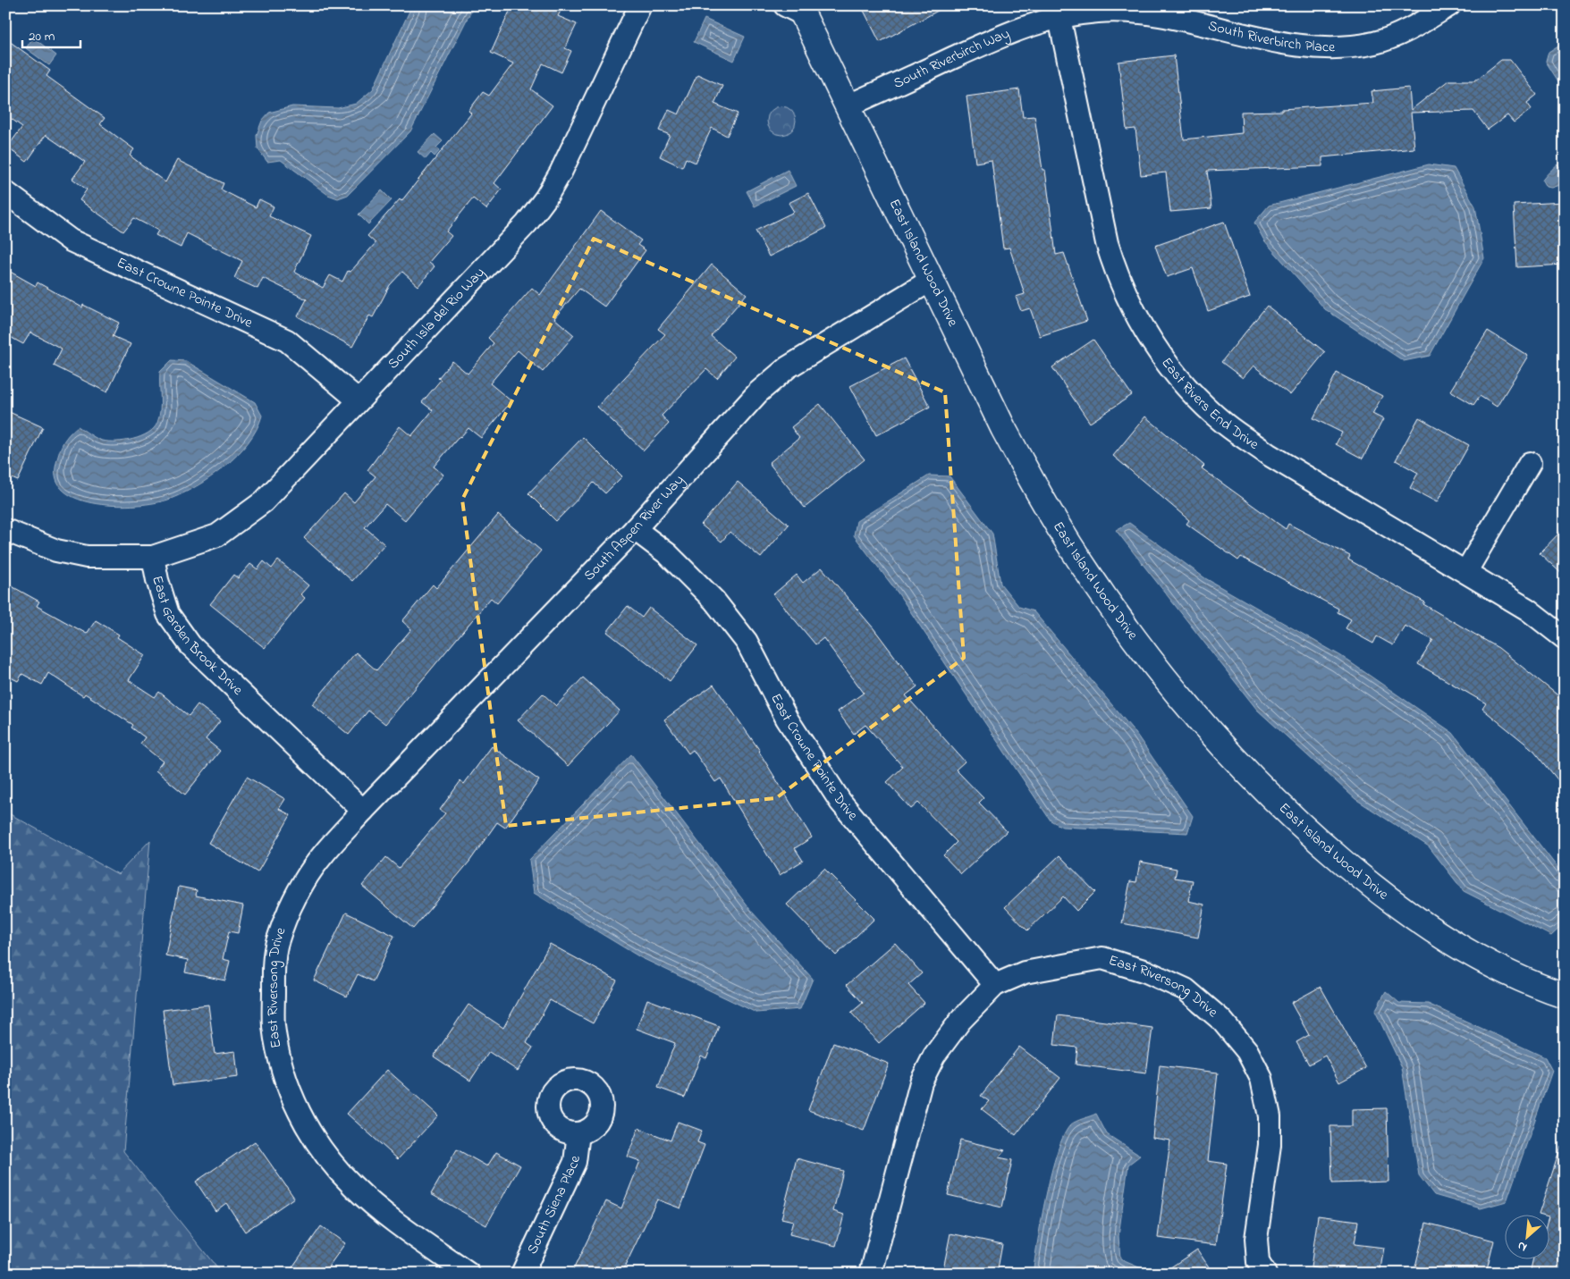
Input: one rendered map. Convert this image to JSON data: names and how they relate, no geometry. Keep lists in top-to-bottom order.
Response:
{
  "streets": {
    "street": [
      "South Riverbirch Place",
      "South Riverbirch Way",
      "East Island Wood Drive",
      "East Crowne Pointe Drive",
      "South Isla del Rio Way",
      "East Rivers End Drive",
      "South Aspen River Way",
      "East Garden Brook Drive",
      "East Riversong Drive",
      "South Siena Place"
    ]
  },
  "crossings": [
    ["South Riverbirch Place", "South Riverbirch Way"],
    ["South Riverbirch Place", "East Rivers End Drive"],
    ["South Riverbirch Way", "East Island Wood Drive"],
    ["South Riverbirch Way", "East Rivers End Drive"],
    ["East Island Wood Drive", "South Aspen River Way"],
    ["East Crowne Pointe Drive", "South Isla del Rio Way"],
    ["East Crowne Pointe Drive", "South Aspen River Way"],
    ["East Crowne Pointe Drive", "East Riversong Drive"],
    ["South Isla del Rio Way", "East Garden Brook Drive"],
    ["South Aspen River Way", "East Garden Brook Drive"],
    ["South Aspen River Way", "East Riversong Drive"],
    ["East Garden Brook Drive", "East Riversong Drive"]
  ],
  "scale_bar": "20 m",
  "north": "bottom left"
}
